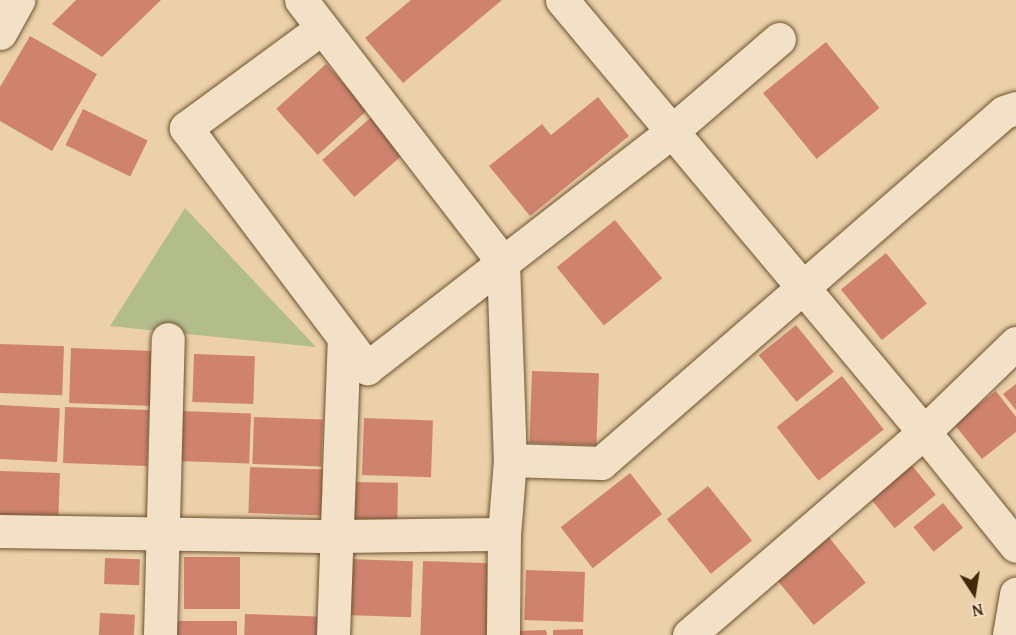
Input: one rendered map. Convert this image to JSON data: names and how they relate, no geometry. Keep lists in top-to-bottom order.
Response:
{
  "north": "bottom"
}
